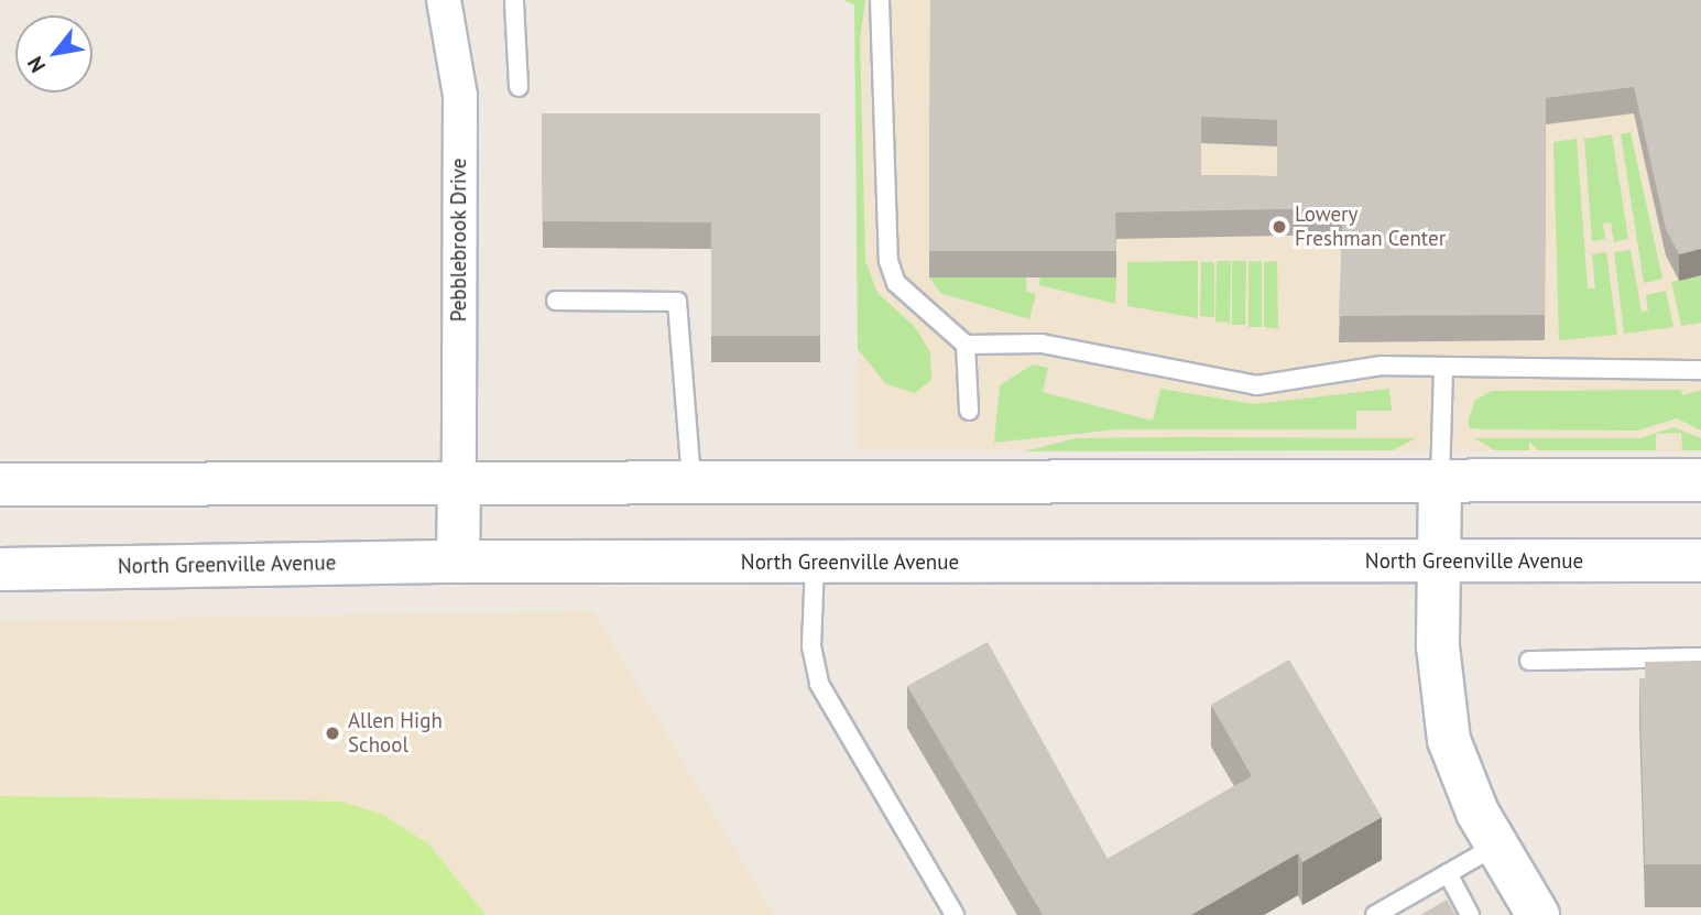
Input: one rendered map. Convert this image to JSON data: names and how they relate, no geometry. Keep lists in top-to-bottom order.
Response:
{
  "streets": {
    "main road": ["North Greenville Avenue"],
    "street": ["Pebblebrook Drive"]
  },
  "places": ["Lowery Freshman Center", "Allen High School"],
  "north": "bottom left"
}
